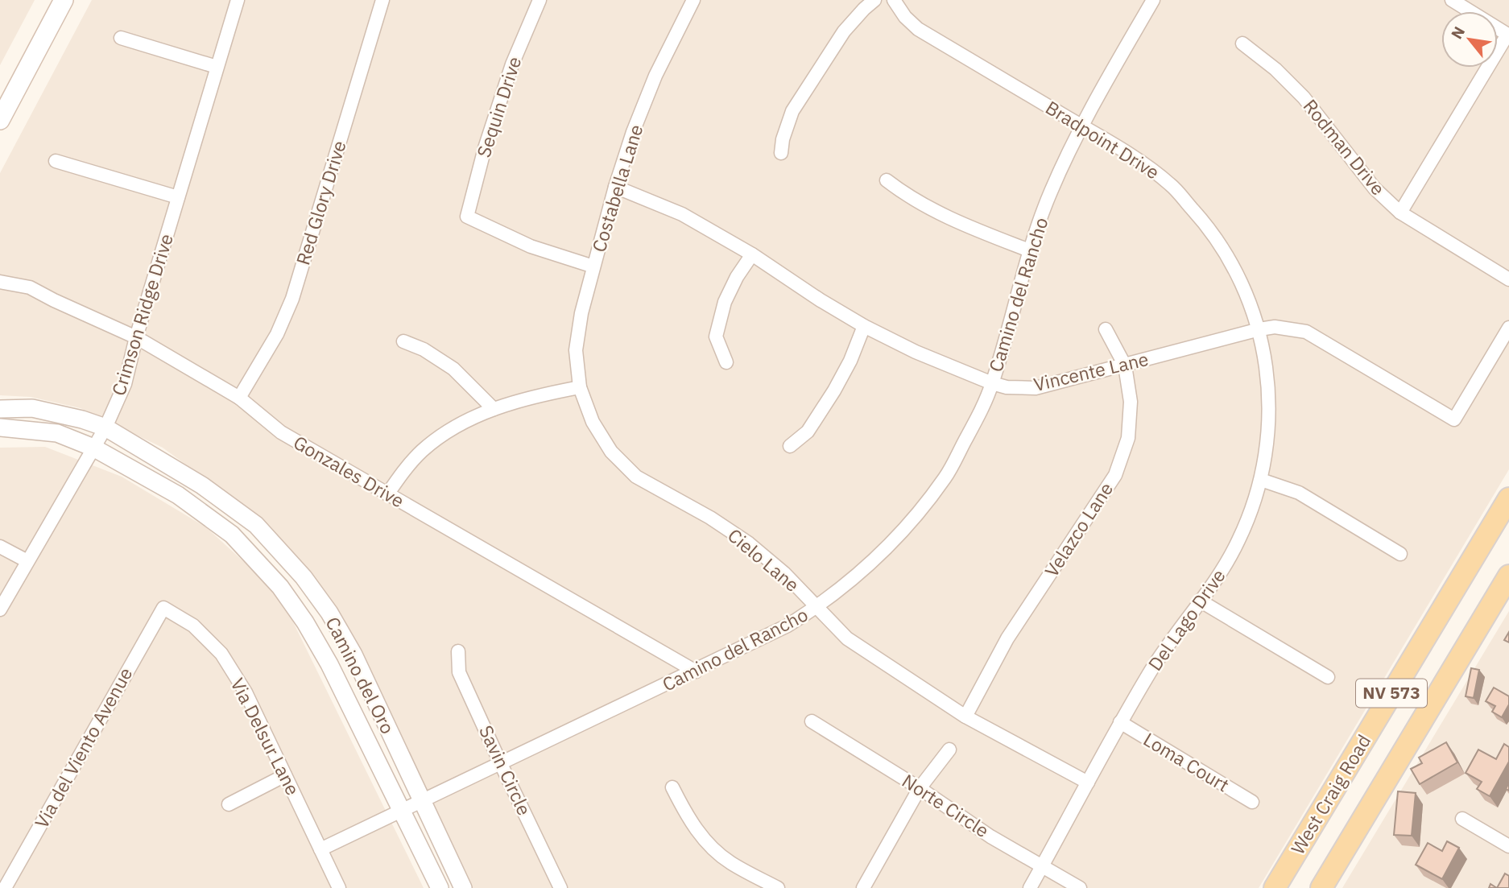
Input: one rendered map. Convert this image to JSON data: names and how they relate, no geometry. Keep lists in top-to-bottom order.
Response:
{
  "streets": {
    "main road": ["NV 573", "West Craig Road"],
    "street": [
      "Sequin Drive",
      "Bradpoint Drive",
      "Rodman Drive",
      "Costabella Lane",
      "Red Glory Drive",
      "Camino del Rancho",
      "Crimson Ridge Drive",
      "Vincente Lane",
      "Gonzales Drive",
      "Velazco Lane",
      "Cielo Lane",
      "Del Lago Drive",
      "Camino del Oro",
      "Via Delsur Lane",
      "Via del Viento Avenue",
      "Loma Court",
      "Savin Circle",
      "Norte Circle"
    ]
  },
  "crossings": [
    ["Sequin Drive", "Costabella Lane"],
    ["Bradpoint Drive", "Camino del Rancho"],
    ["Bradpoint Drive", "Vincente Lane"],
    ["Bradpoint Drive", "Del Lago Drive"],
    ["Costabella Lane", "Vincente Lane"],
    ["Costabella Lane", "Cielo Lane"],
    ["Red Glory Drive", "Gonzales Drive"],
    ["Camino del Rancho", "Vincente Lane"],
    ["Camino del Rancho", "Gonzales Drive"],
    ["Camino del Rancho", "Cielo Lane"],
    ["Camino del Rancho", "Camino del Oro"],
    ["Camino del Rancho", "Via Delsur Lane"],
    ["Camino del Rancho", "Savin Circle"],
    ["Crimson Ridge Drive", "Gonzales Drive"],
    ["Crimson Ridge Drive", "Camino del Oro"],
    ["Vincente Lane", "Velazco Lane"],
    ["Vincente Lane", "Del Lago Drive"],
    ["Velazco Lane", "Cielo Lane"],
    ["Cielo Lane", "Del Lago Drive"],
    ["Del Lago Drive", "Loma Court"],
    ["Del Lago Drive", "Norte Circle"],
    ["Via Delsur Lane", "Via del Viento Avenue"]
  ],
  "north": "top left"
}
